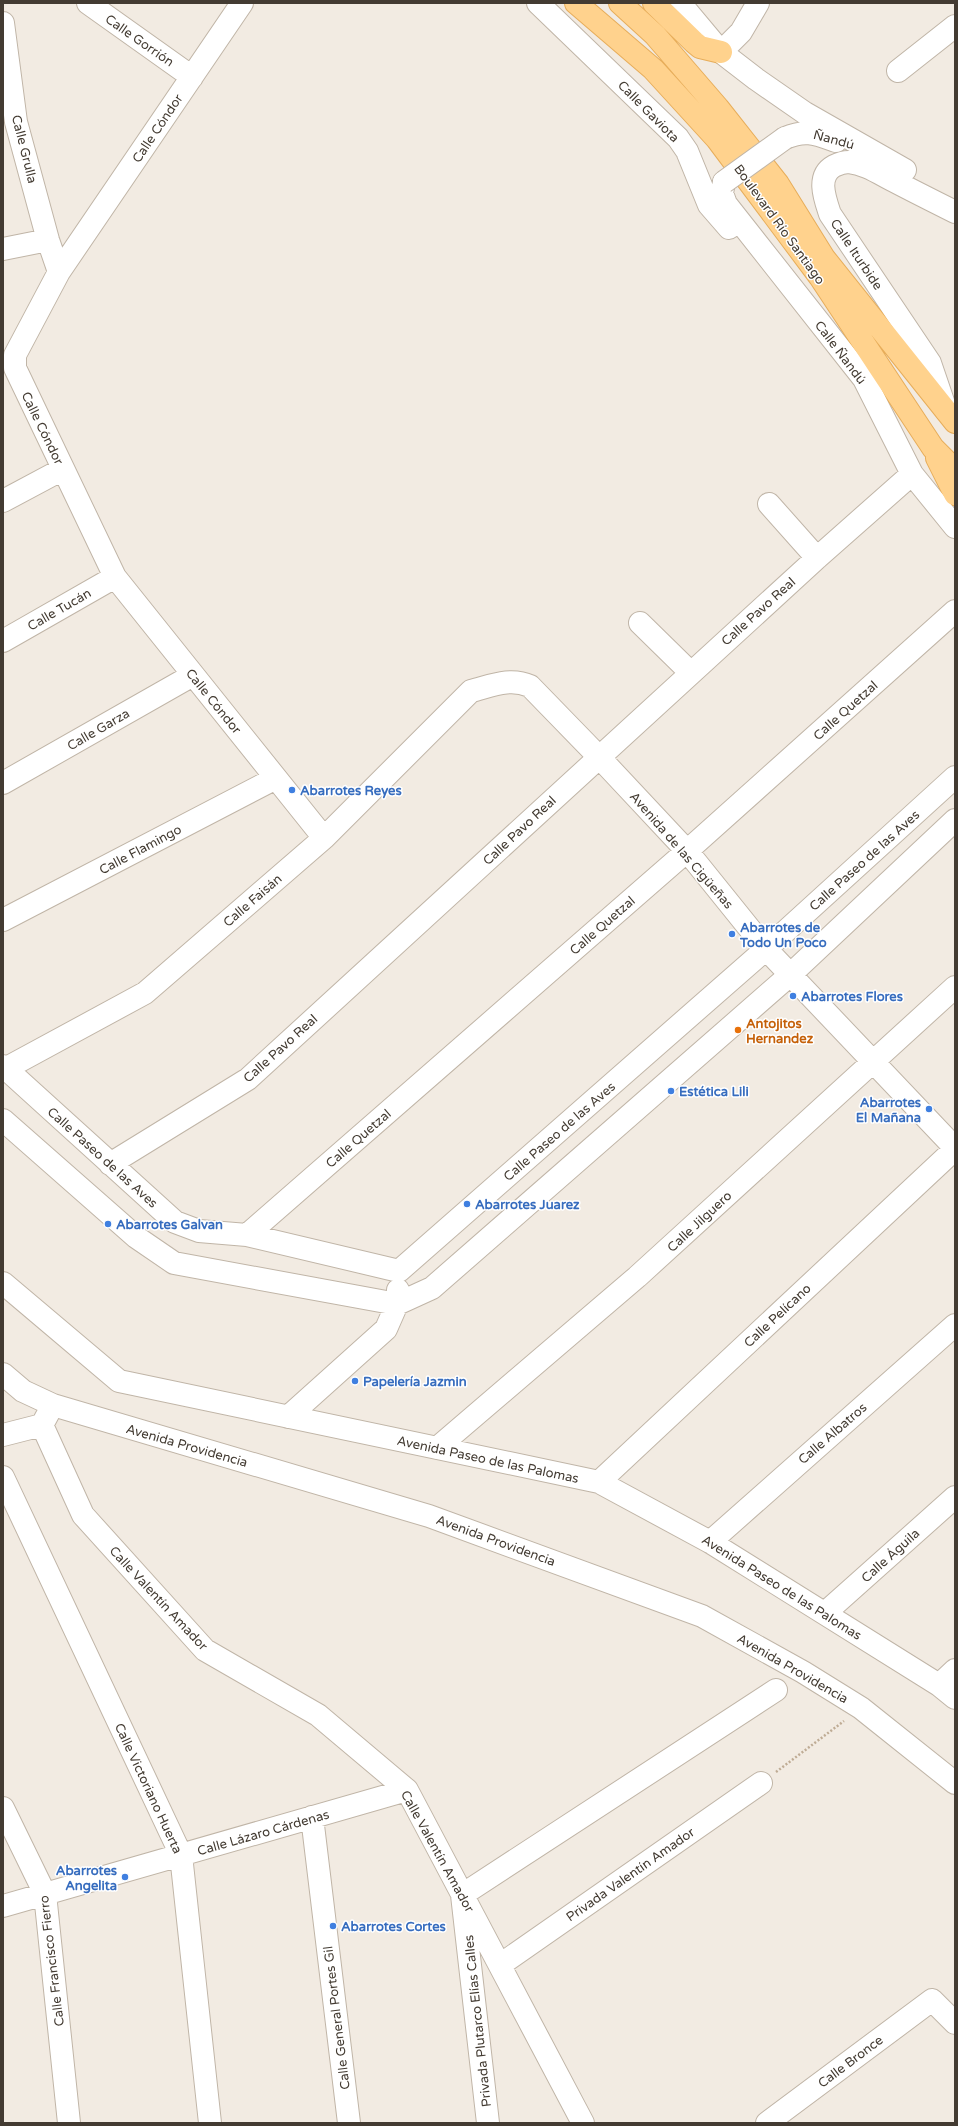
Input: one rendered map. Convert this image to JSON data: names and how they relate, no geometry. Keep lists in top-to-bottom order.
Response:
{
  "streets": {
    "main road": ["Boulevard Río Santiago"],
    "street": [
      "Calle Gorrión",
      "Calle Gaviota",
      "Calle Cóndor",
      "Ñandú",
      "Calle Grulla",
      "Calle Iturbide",
      "Calle Ñandú",
      "Calle Tucán",
      "Calle Pavo Real",
      "Calle Quetzal",
      "Calle Garza",
      "Calle Flamingo",
      "Avenida de las Cigüeñas",
      "Calle Paseo de las Aves",
      "Calle Faisán",
      "Calle Jilguero",
      "Calle Pelícano",
      "Calle Albatros",
      "Avenida Providencia",
      "Avenida Paseo de las Palomas",
      "Calle Águila",
      "Calle Valentín Amador",
      "Calle Victoriano Huerta",
      "Calle Lázaro Cárdenas",
      "Privada Valentín Amador",
      "Calle Francisco Fierro",
      "Calle General Portes Gil",
      "Privada Plutarco Elías Calles",
      "Calle Bronce"
    ]
  },
  "crossings": [
    ["Calle Gorrión", "Calle Cóndor"],
    ["Calle Gaviota", "Calle Ñandú"],
    ["Calle Cóndor", "Calle Grulla"],
    ["Calle Cóndor", "Calle Tucán"],
    ["Calle Cóndor", "Calle Garza"],
    ["Calle Cóndor", "Calle Flamingo"],
    ["Calle Cóndor", "Calle Faisán"],
    ["Ñandú", "Calle Iturbide"],
    ["Ñandú", "Calle Ñandú"],
    ["Boulevard Río Santiago", "Calle Iturbide"],
    ["Calle Ñandú", "Calle Pavo Real"],
    ["Calle Pavo Real", "Avenida de las Cigüeñas"],
    ["Calle Pavo Real", "Calle Paseo de las Aves"],
    ["Calle Quetzal", "Avenida de las Cigüeñas"],
    ["Calle Quetzal", "Calle Paseo de las Aves"],
    ["Avenida de las Cigüeñas", "Calle Paseo de las Aves"],
    ["Avenida de las Cigüeñas", "Calle Faisán"],
    ["Avenida de las Cigüeñas", "Calle Jilguero"],
    ["Avenida de las Cigüeñas", "Calle Pelícano"],
    ["Calle Paseo de las Aves", "Calle Faisán"],
    ["Calle Jilguero", "Avenida Paseo de las Palomas"],
    ["Calle Pelícano", "Avenida Paseo de las Palomas"],
    ["Calle Albatros", "Avenida Paseo de las Palomas"],
    ["Avenida Paseo de las Palomas", "Calle Águila"],
    ["Calle Valentín Amador", "Calle Lázaro Cárdenas"],
    ["Calle Valentín Amador", "Privada Valentín Amador"],
    ["Calle Valentín Amador", "Privada Plutarco Elías Calles"],
    ["Calle Victoriano Huerta", "Calle Lázaro Cárdenas"],
    ["Calle Lázaro Cárdenas", "Calle Francisco Fierro"],
    ["Calle Lázaro Cárdenas", "Calle General Portes Gil"]
  ],
  "places": [
    "Abarrotes Reyes",
    "Abarrotes de Todo Un Poco",
    "Abarrotes Flores",
    "Antojitos Hernandez",
    "Estética Lili",
    "Abarrotes El Mañana",
    "Abarrotes Juarez",
    "Abarrotes Galvan",
    "Papelería Jazmin",
    "Abarrotes Angelita",
    "Abarrotes Cortes"
  ]
}
